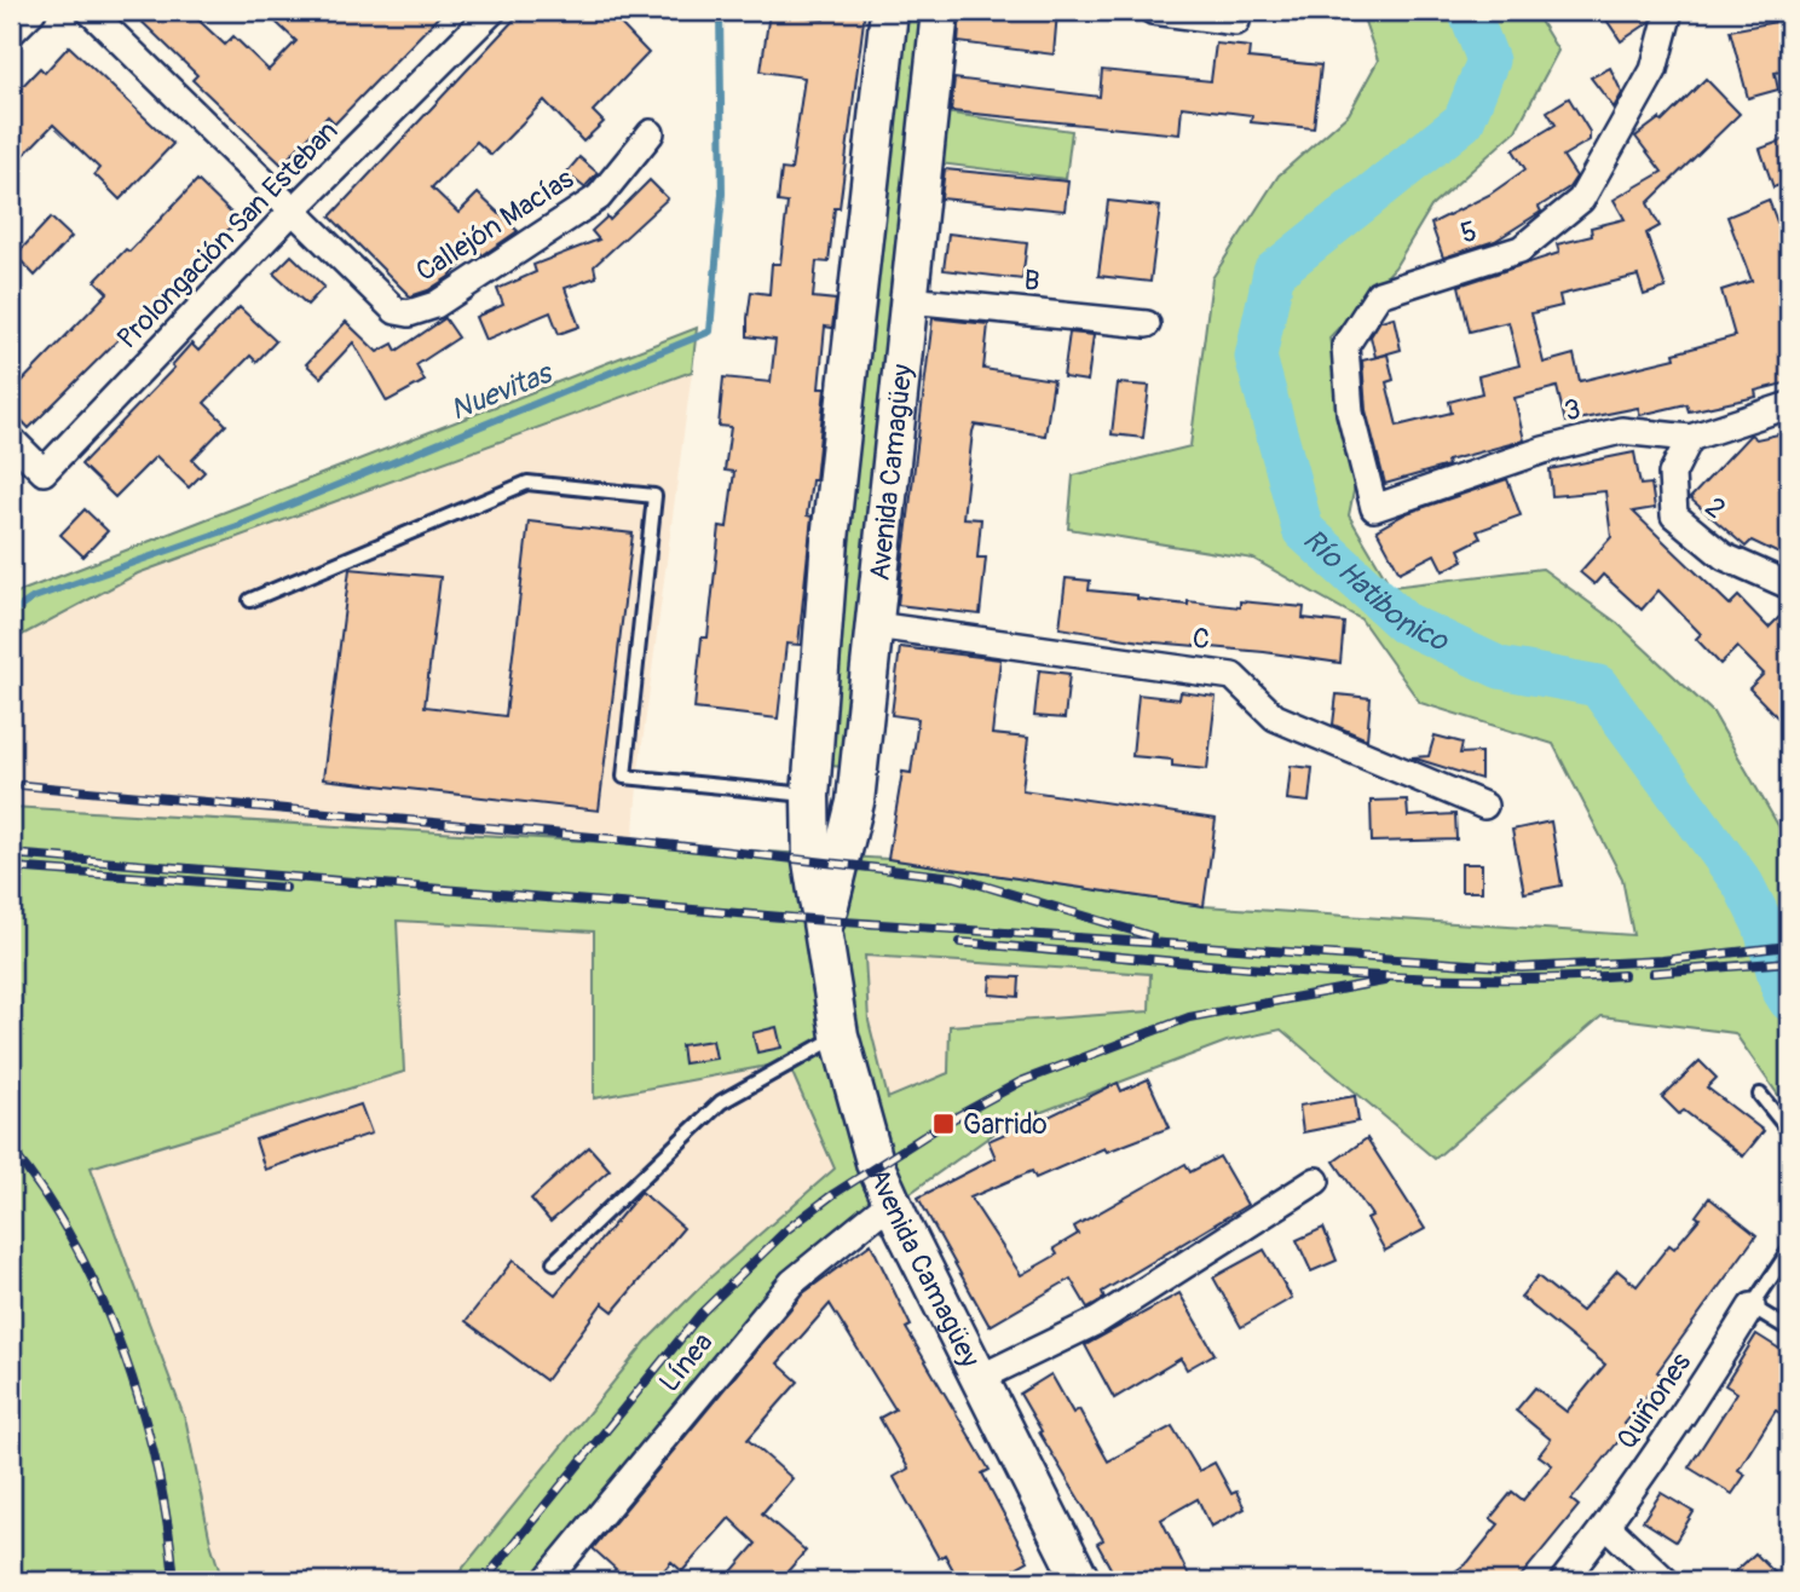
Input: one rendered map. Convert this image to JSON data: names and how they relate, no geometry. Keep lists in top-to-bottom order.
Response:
{
  "streets": {
    "main road": ["Avenida Camagüey"],
    "street": [
      "Callejón Macías",
      "5",
      "Prolongación San Esteban",
      "B",
      "3",
      "2",
      "C",
      "Línea",
      "Quiñones"
    ]
  },
  "crossings": [
    ["Callejón Macías", "Prolongación San Esteban"],
    ["5", "3"],
    ["B", "Avenida Camagüey"],
    ["3", "2"],
    ["Avenida Camagüey", "C"],
    ["Avenida Camagüey", "Línea"]
  ],
  "water": ["Nuevitas", "Río Hatibonico"],
  "places": {
    "transit": ["Garrido"]
  }
}
